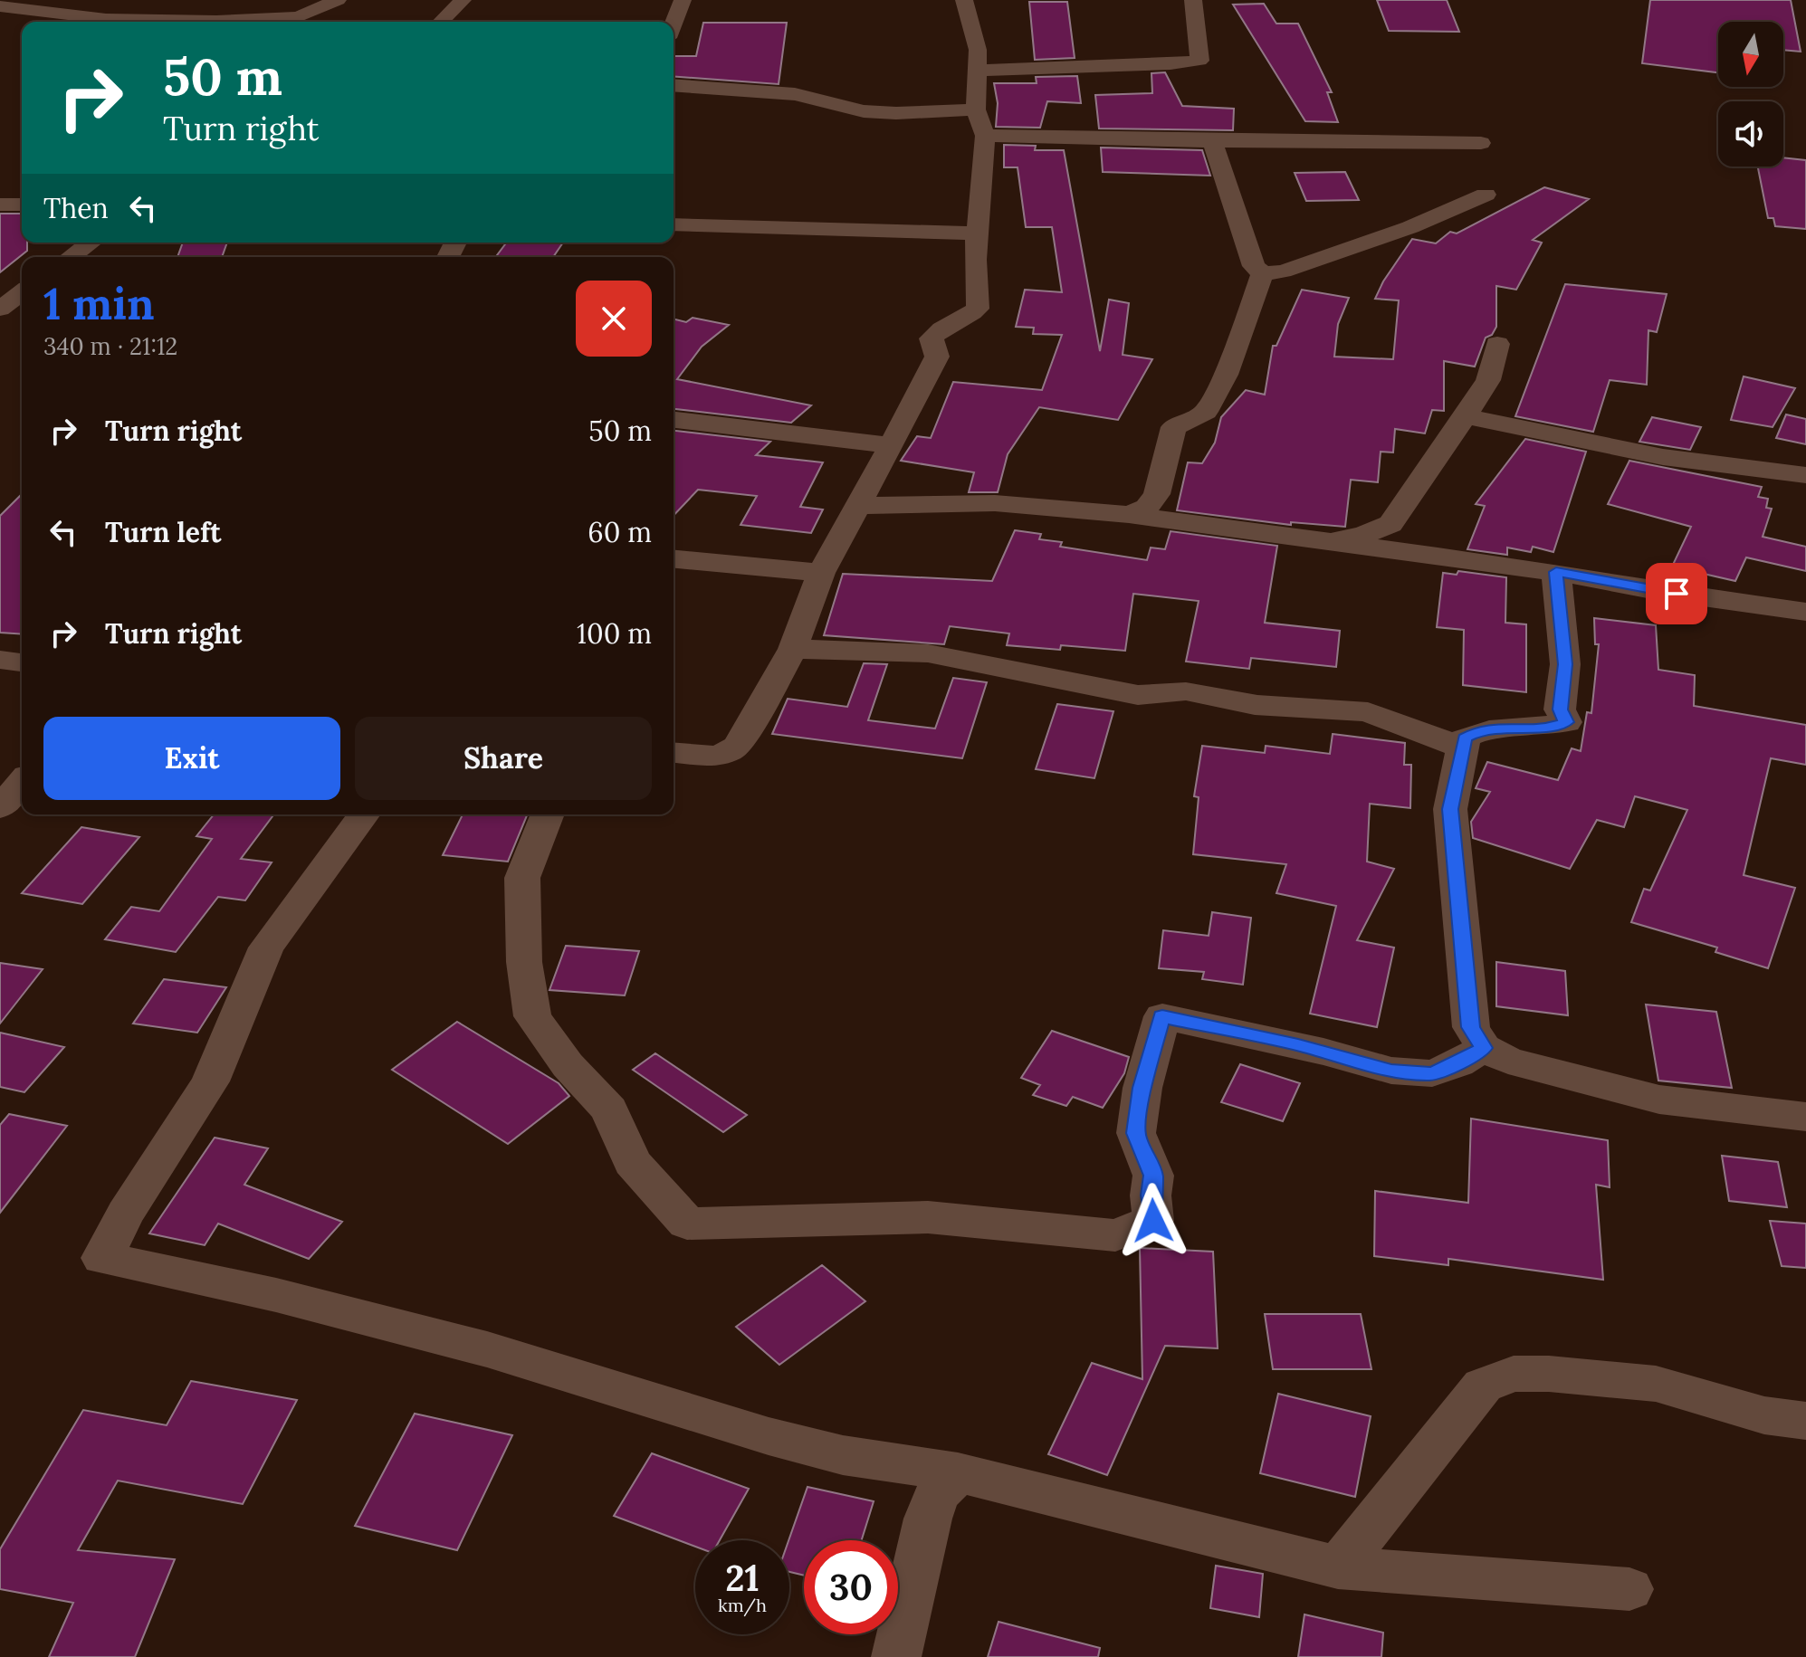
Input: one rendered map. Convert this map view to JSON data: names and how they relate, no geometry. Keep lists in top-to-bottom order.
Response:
{
  "north": "bottom",
  "page": {
    "turn": ["50 m", "Turn right"],
    "then": "Then",
    "heading": ["1 min", "340 m · 21:12"],
    "list": [
      {
        "name": "Turn right",
        "value": "50 m"
      },
      {
        "name": "Turn left",
        "value": "60 m"
      },
      {
        "name": "Turn right",
        "value": "100 m"
      }
    ],
    "buttons": ["Exit", "Share"],
    "speed": "21 km/h",
    "limit": "30"
  }
}
